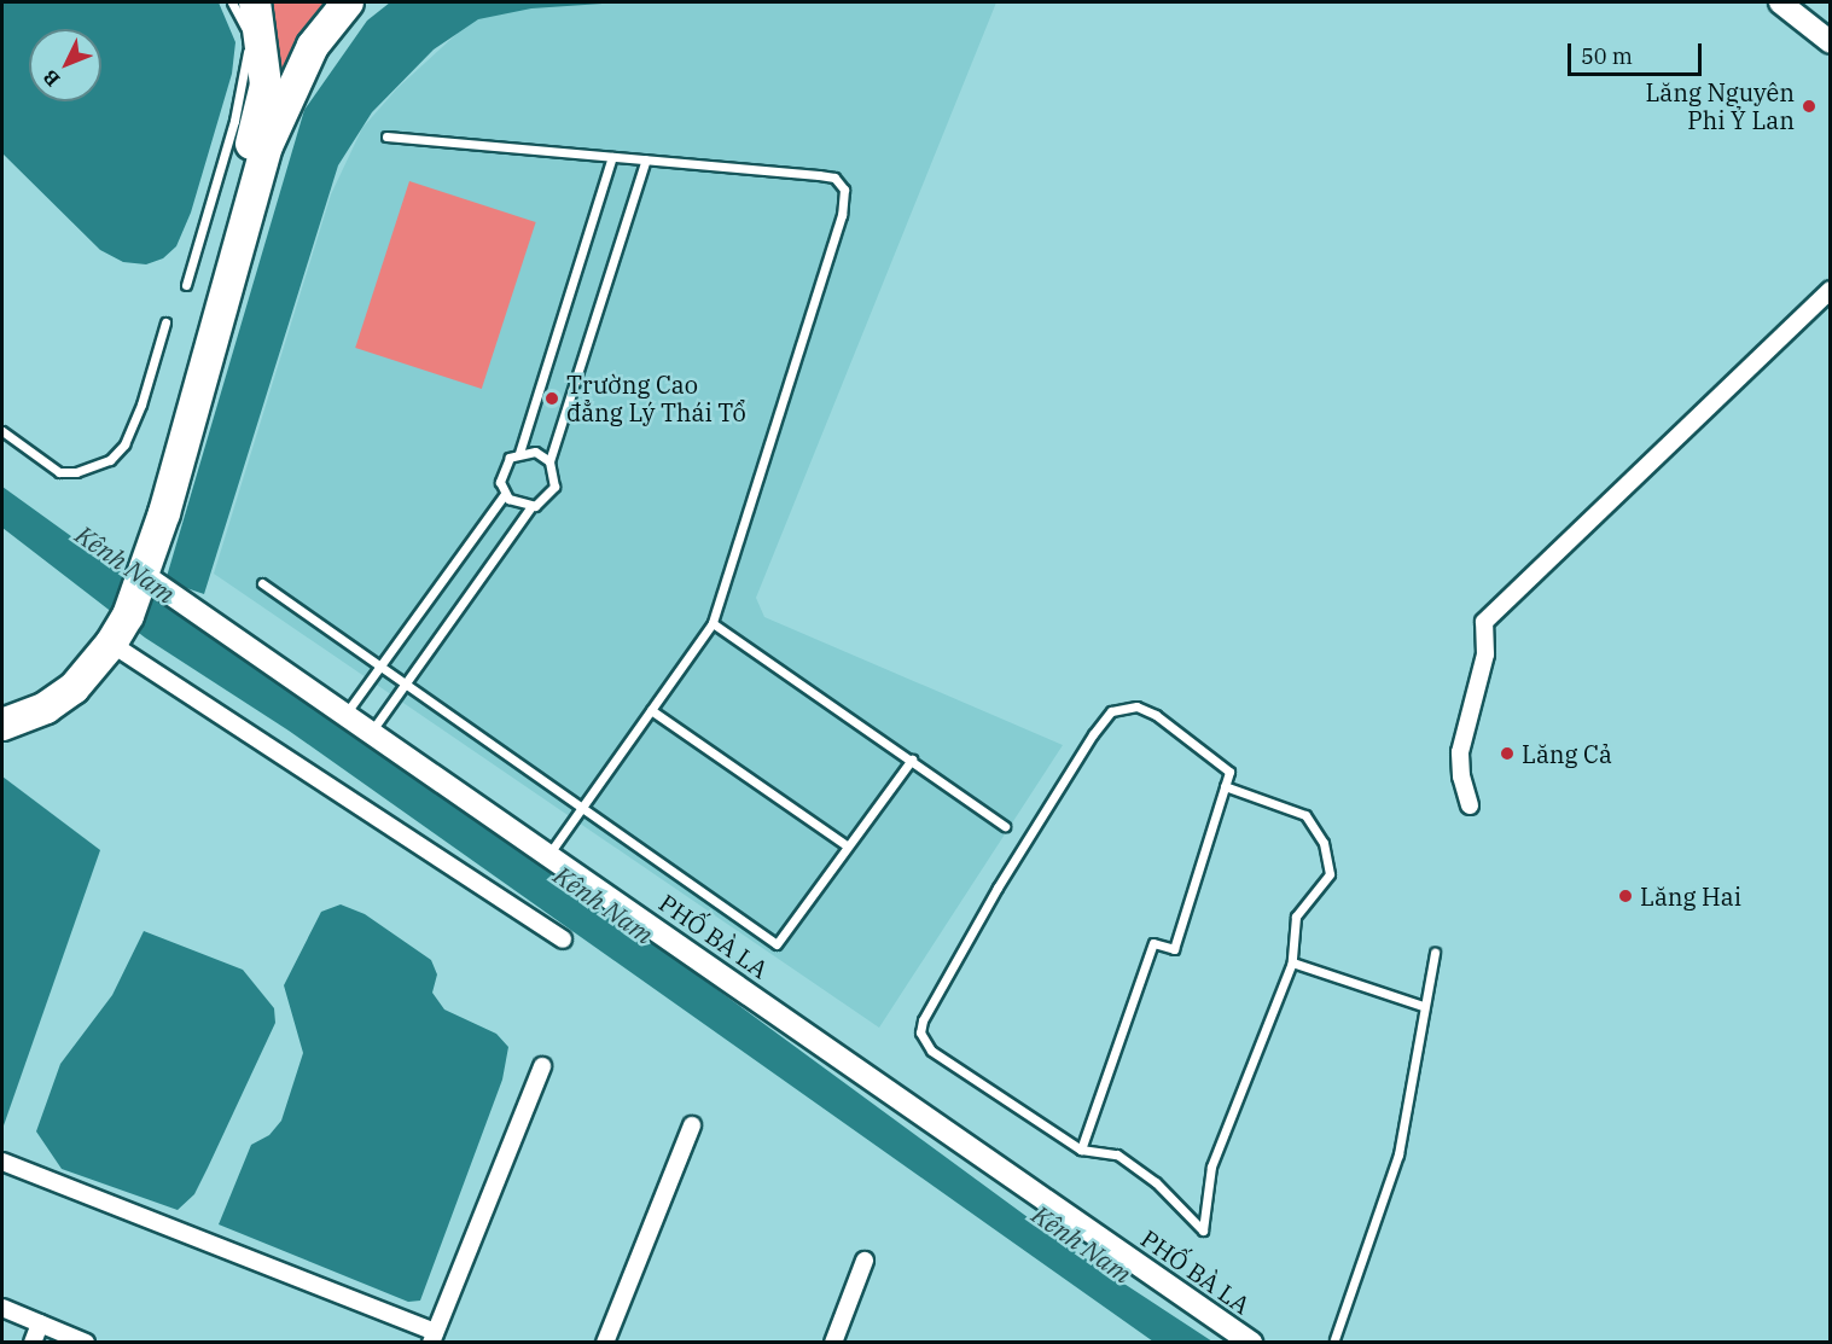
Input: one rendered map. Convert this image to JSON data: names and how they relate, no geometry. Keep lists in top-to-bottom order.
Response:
{
  "streets": {
    "street": ["PHỐ BÀ LA"]
  },
  "water": ["Kênh Nam"],
  "places": [
    "Lăng Nguyên Phi Ỷ Lan",
    "Trường Cao đẳng Lý Thái Tổ",
    "Lăng Cả",
    "Lăng Hai"
  ],
  "scale_bar": "50 m",
  "north": "bottom left"
}
